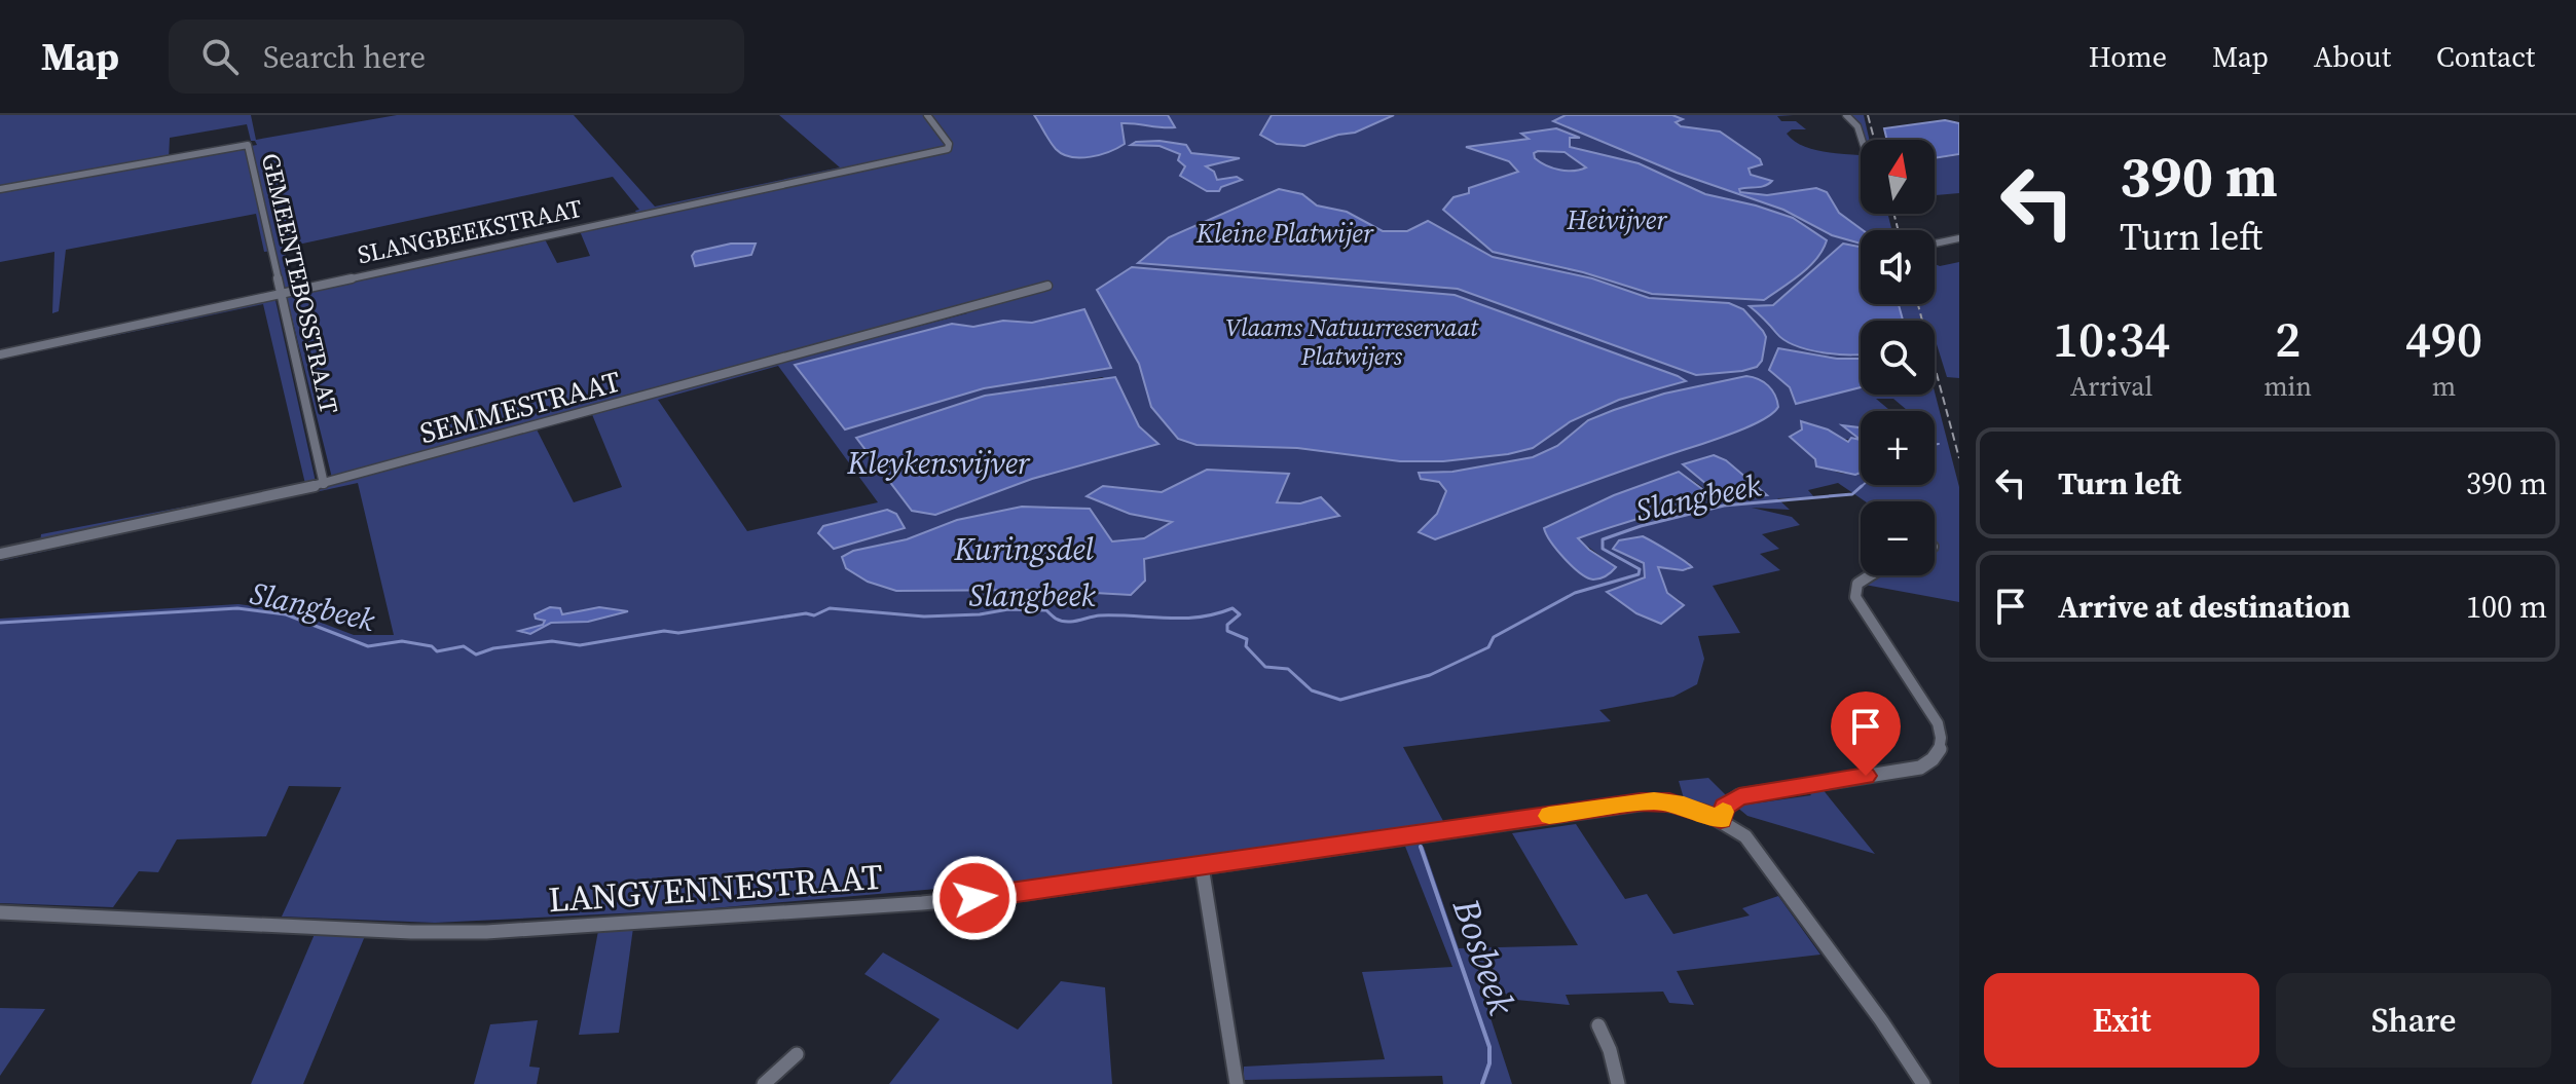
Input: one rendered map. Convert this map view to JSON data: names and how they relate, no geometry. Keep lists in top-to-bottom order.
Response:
{
  "streets": {
    "street": [
      "SLANGBEEKSTRAAT",
      "GEMEENTEBOSSTRAAT",
      "SEMMESTRAAT",
      "LANGVENNESTRAAT"
    ]
  },
  "crossings": [
    ["SLANGBEEKSTRAAT", "GEMEENTEBOSSTRAAT"],
    ["GEMEENTEBOSSTRAAT", "SEMMESTRAAT"]
  ],
  "water": [
    "Heivijver",
    "Kleine Platwijer",
    "Kleykensvijver",
    "Slangbeek",
    "Kuringsdel",
    "Bosbeek"
  ],
  "parks": ["Vlaams Natuurreservaat Platwijers"],
  "north": "top",
  "page": {
    "header": "Map",
    "search": "Search here",
    "nav": [
      "Home",
      "Map",
      "About",
      "Contact"
    ],
    "turn": ["390 m", "Turn left"],
    "map_buttons": ["+", "−"],
    "eta": [
      "10:34",
      "Arrival",
      "2",
      "min",
      "490",
      "m"
    ],
    "list": [
      {
        "name": "Turn left",
        "value": "390 m"
      },
      {
        "name": "Arrive at destination",
        "value": "100 m"
      }
    ],
    "buttons": ["Exit", "Share"]
  }
}
